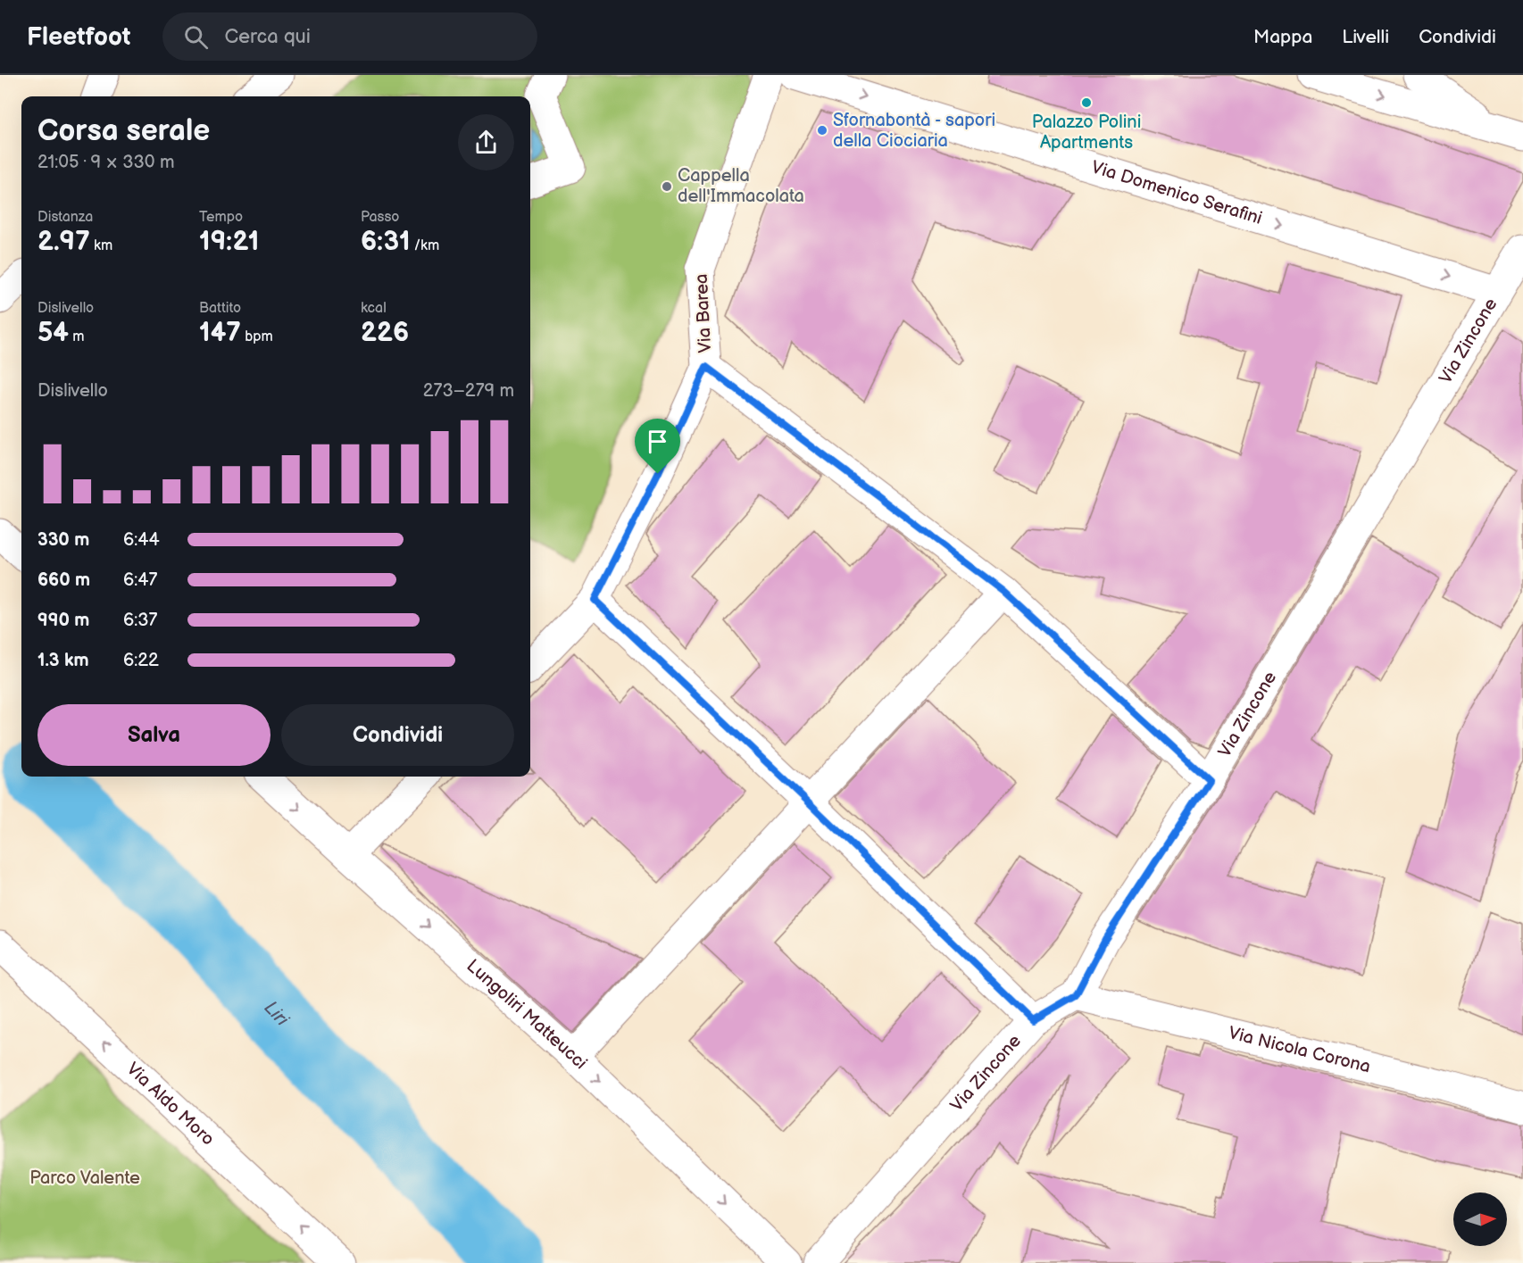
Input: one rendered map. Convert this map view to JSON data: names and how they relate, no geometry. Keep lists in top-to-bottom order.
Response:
{
  "streets": {
    "street": [
      "Via Domenico Serafini",
      "Via Barea",
      "Via Zincone",
      "Lungoliri Matteucci",
      "Via Nicola Corona",
      "Via Aldo Moro"
    ]
  },
  "crossings": [
    ["Via Domenico Serafini", "Via Zincone"],
    ["Via Zincone", "Via Nicola Corona"]
  ],
  "one_way": ["Lungoliri Matteucci", "Via Aldo Moro"],
  "water": ["Liri"],
  "parks": ["Parco Valente"],
  "places": ["Palazzo Polini Apartments", "Sfornabontà - sapori della Ciociaria", "Cappella dell'Immacolata"],
  "north": "right",
  "page": {
    "header": "Fleetfoot",
    "search": "Cerca qui",
    "nav": ["Mappa", "Livelli", "Condividi"],
    "heading": ["Corsa serale", "21:05 · 9 × 330 m"],
    "stats": [
      ["Distanza", "2.97 km"],
      ["Tempo", "19:21"],
      ["Passo", "6:31 /km"],
      ["Dislivello", "54 m"],
      ["Battito", "147 bpm"],
      ["kcal", "226"]
    ],
    "chart": ["Dislivello", "273–279 m"],
    "list": [
      {
        "name": "330 m",
        "note": "6:44"
      },
      {
        "name": "660 m",
        "note": "6:47"
      },
      {
        "name": "990 m",
        "note": "6:37"
      },
      {
        "name": "1.3 km",
        "note": "6:22"
      }
    ],
    "buttons": ["Salva", "Condividi"]
  }
}
